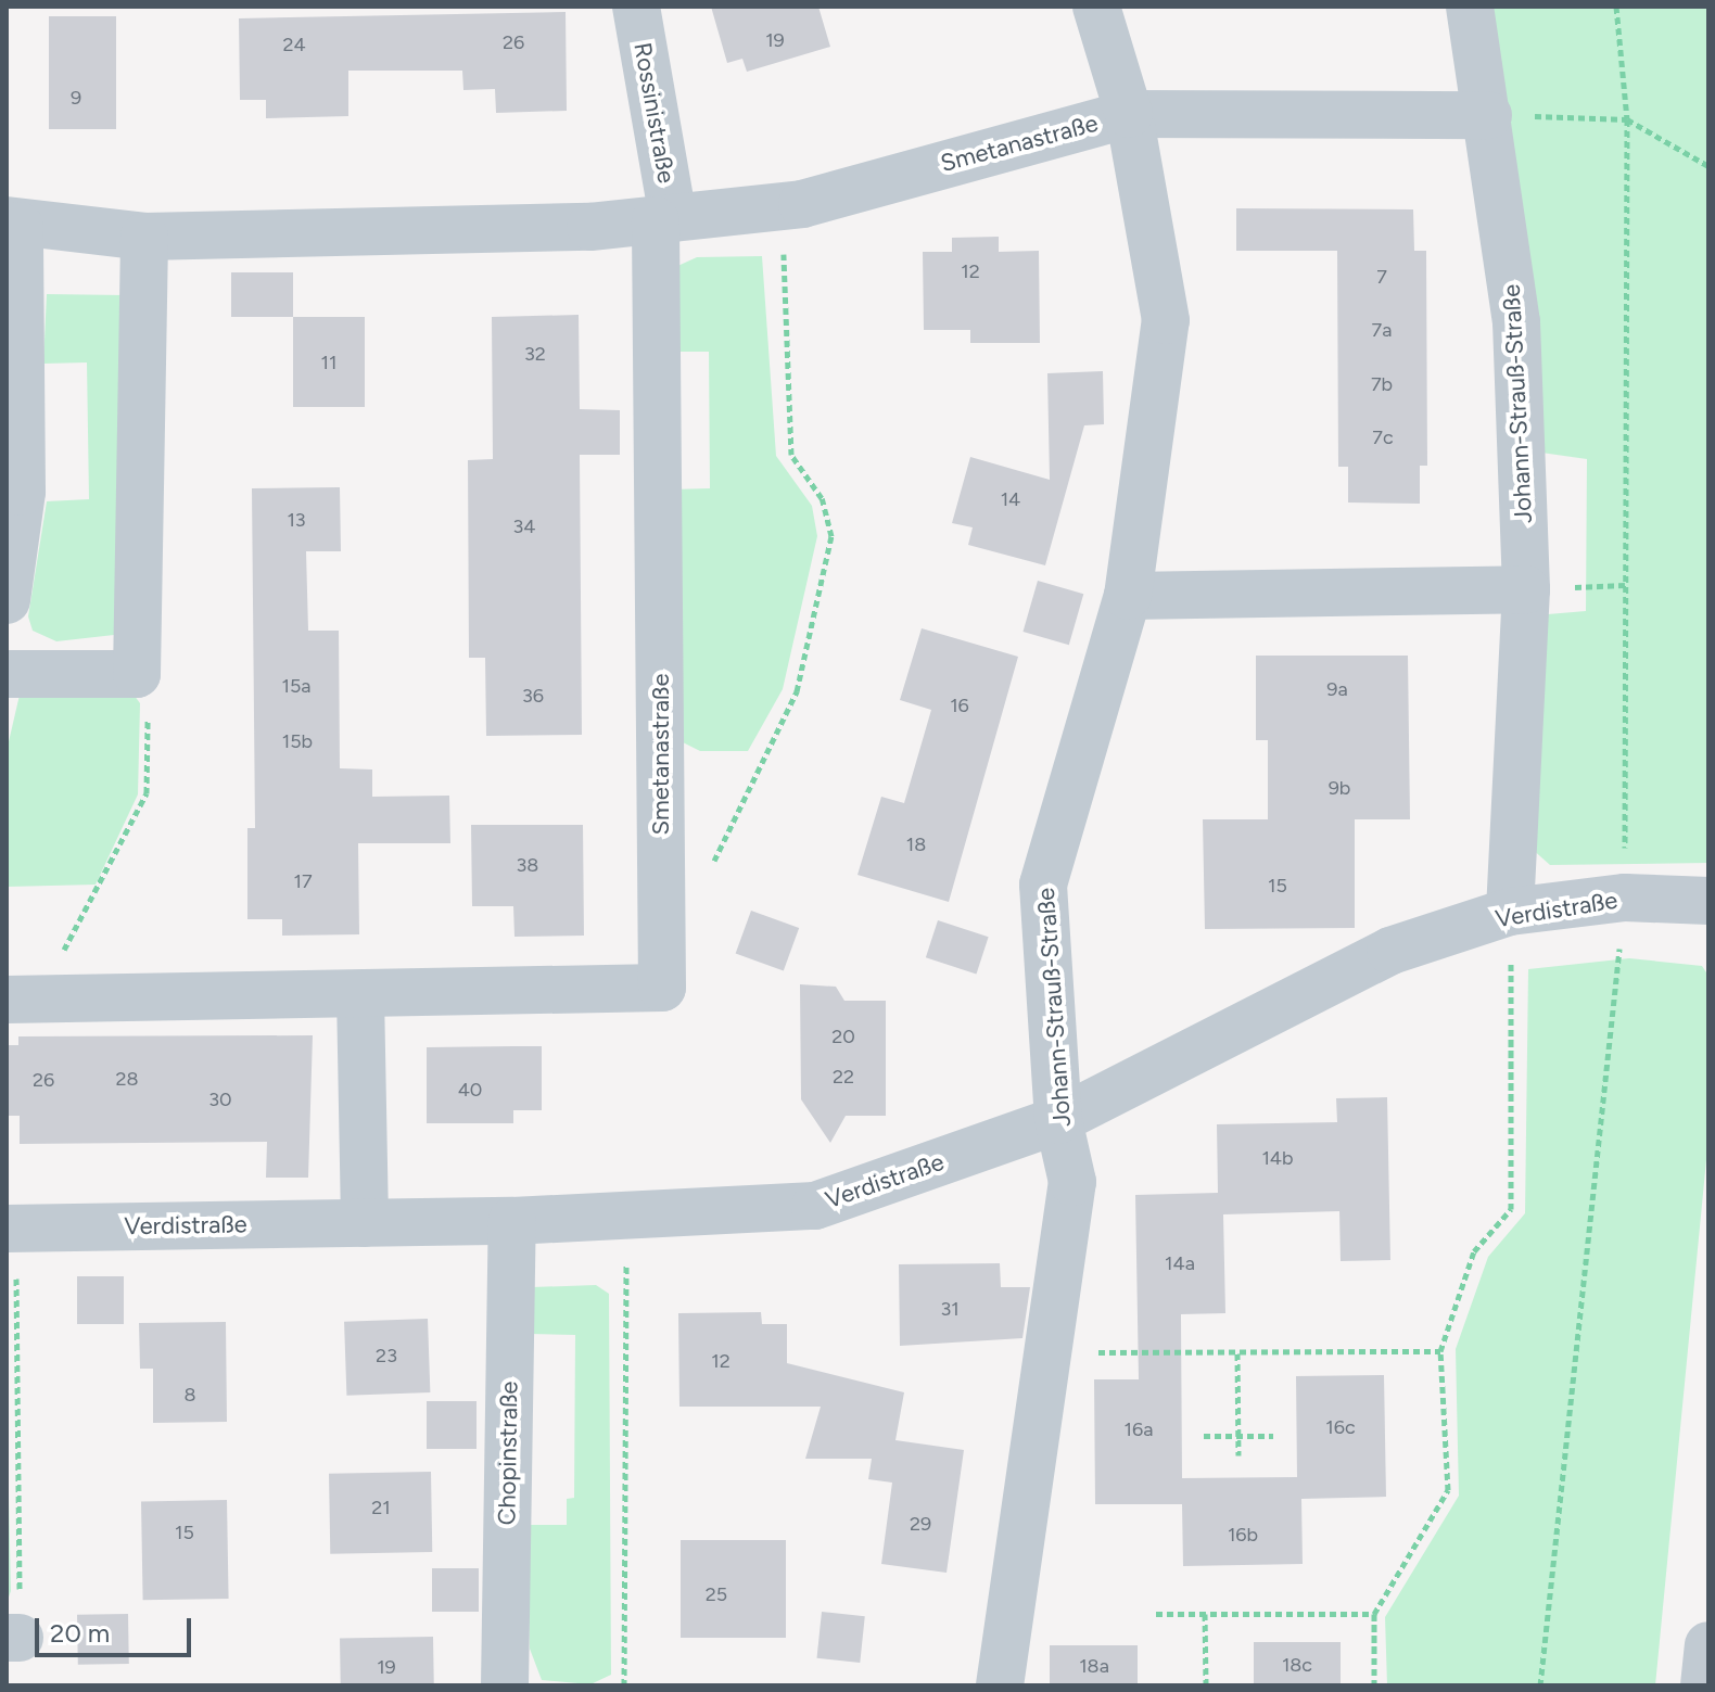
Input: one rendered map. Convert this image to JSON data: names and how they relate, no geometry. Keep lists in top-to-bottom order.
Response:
{
  "streets": {
    "street": [
      "Rossinistraße",
      "Smetanastraße",
      "Johann-Strauß-Straße",
      "Verdistraße",
      "Chopinstraße"
    ]
  },
  "crossings": [
    ["Rossinistraße", "Smetanastraße"],
    ["Smetanastraße", "Johann-Strauß-Straße"],
    ["Johann-Strauß-Straße", "Verdistraße"],
    ["Verdistraße", "Chopinstraße"]
  ],
  "house_numbers": [
    "19",
    "26",
    "24",
    "9",
    "12",
    "7",
    "7a",
    "32",
    "11",
    "7b",
    "7c",
    "14",
    "13",
    "34",
    "15a",
    "9a",
    "36",
    "16",
    "15b",
    "9b",
    "18",
    "38",
    "17",
    "15",
    "20",
    "22",
    "28",
    "26",
    "40",
    "30",
    "14b",
    "14a",
    "31",
    "23",
    "12",
    "8",
    "16c",
    "16a",
    "21",
    "29",
    "15",
    "16b",
    "25",
    "18c",
    "18a",
    "19"
  ],
  "scale_bar": "20 m"
}
